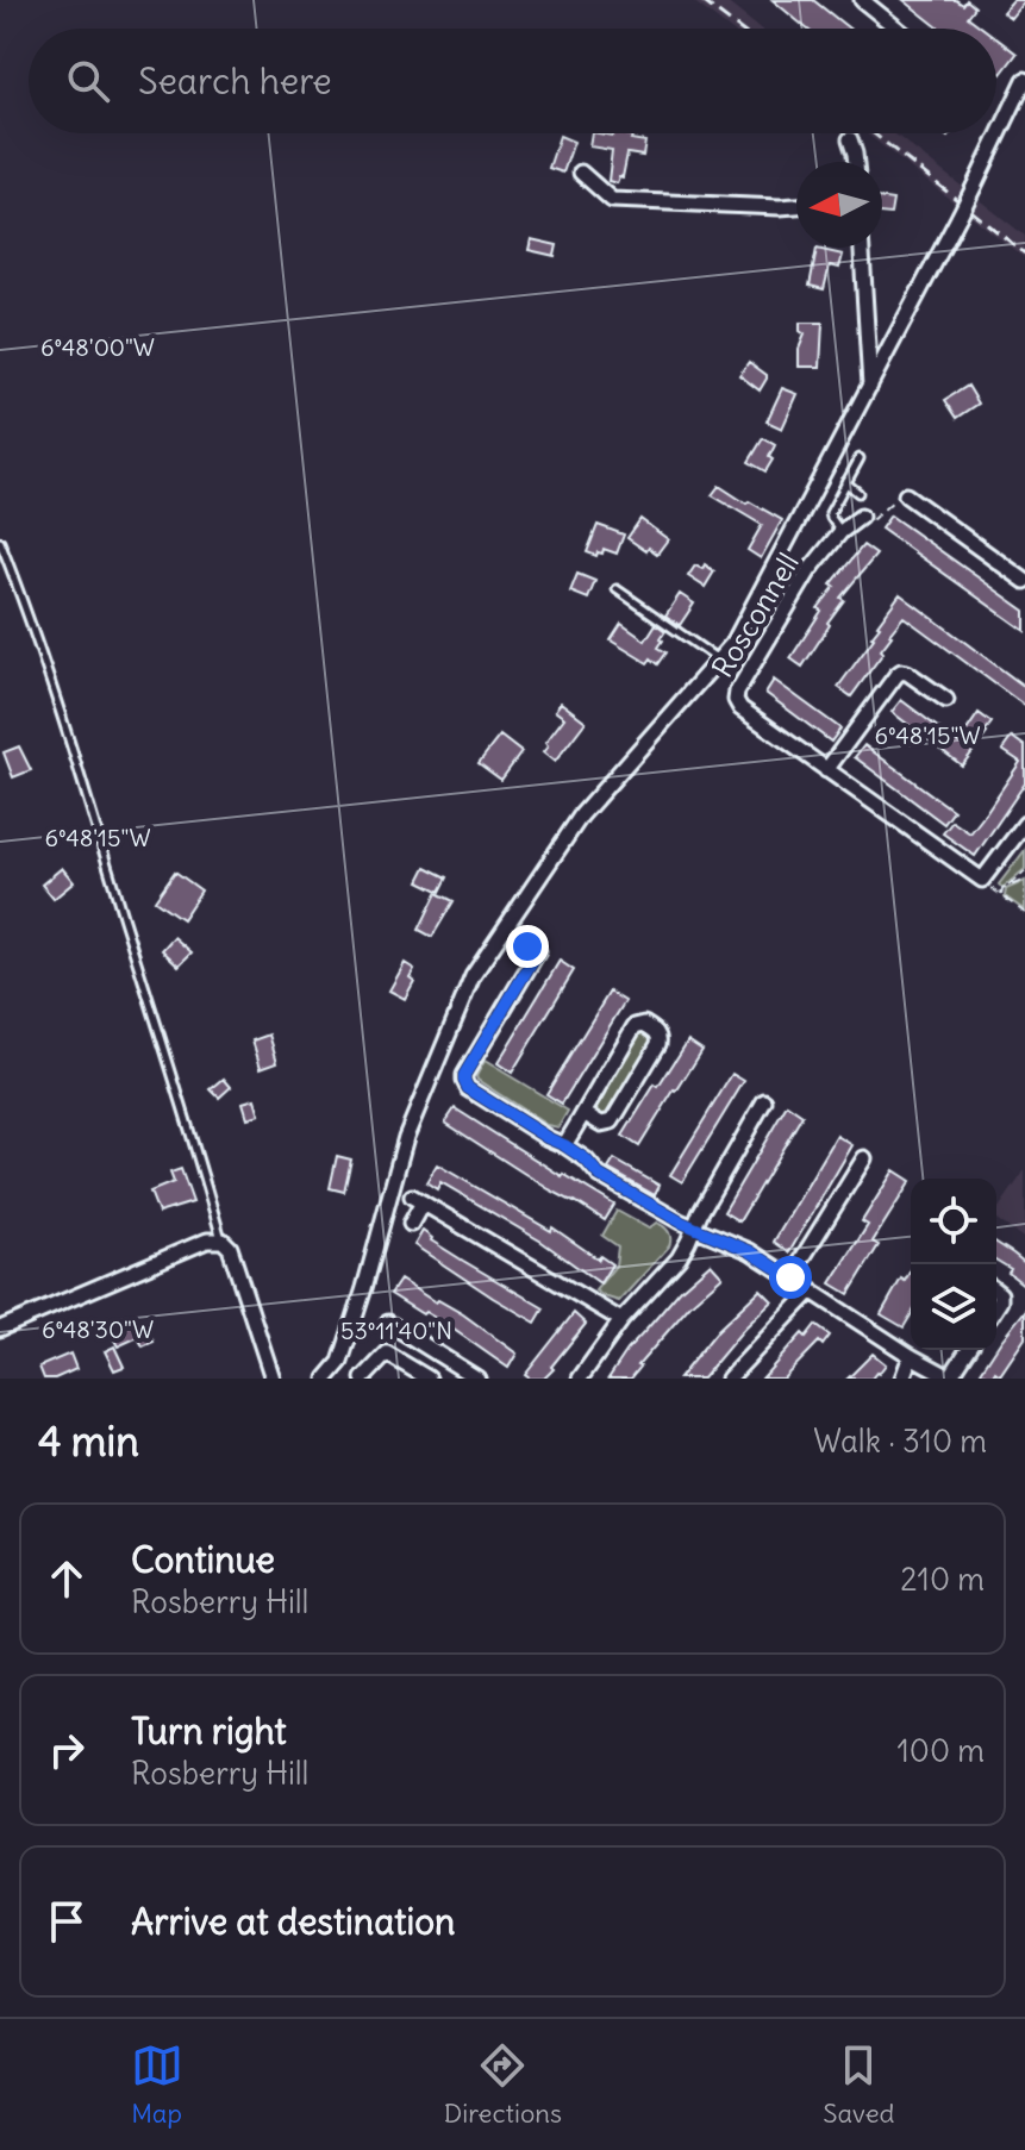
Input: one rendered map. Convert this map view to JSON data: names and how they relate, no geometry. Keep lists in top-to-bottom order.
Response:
{
  "streets": {
    "street": ["Rosconnell"]
  },
  "north": "left",
  "page": {
    "search": "Search here",
    "heading": ["4 min", "Walk · 310 m"],
    "list": [
      ["Continue", "Rosberry Hill", "210 m"],
      ["Turn right", "Rosberry Hill", "100 m"],
      "Arrive at destination"
    ],
    "nav": ["Map", "Directions", "Saved"]
  },
  "coordinates": [
    "6°48'00\"W",
    "6°48'15\"W",
    "6°48'30\"W",
    "53°11'40\"N"
  ]
}
